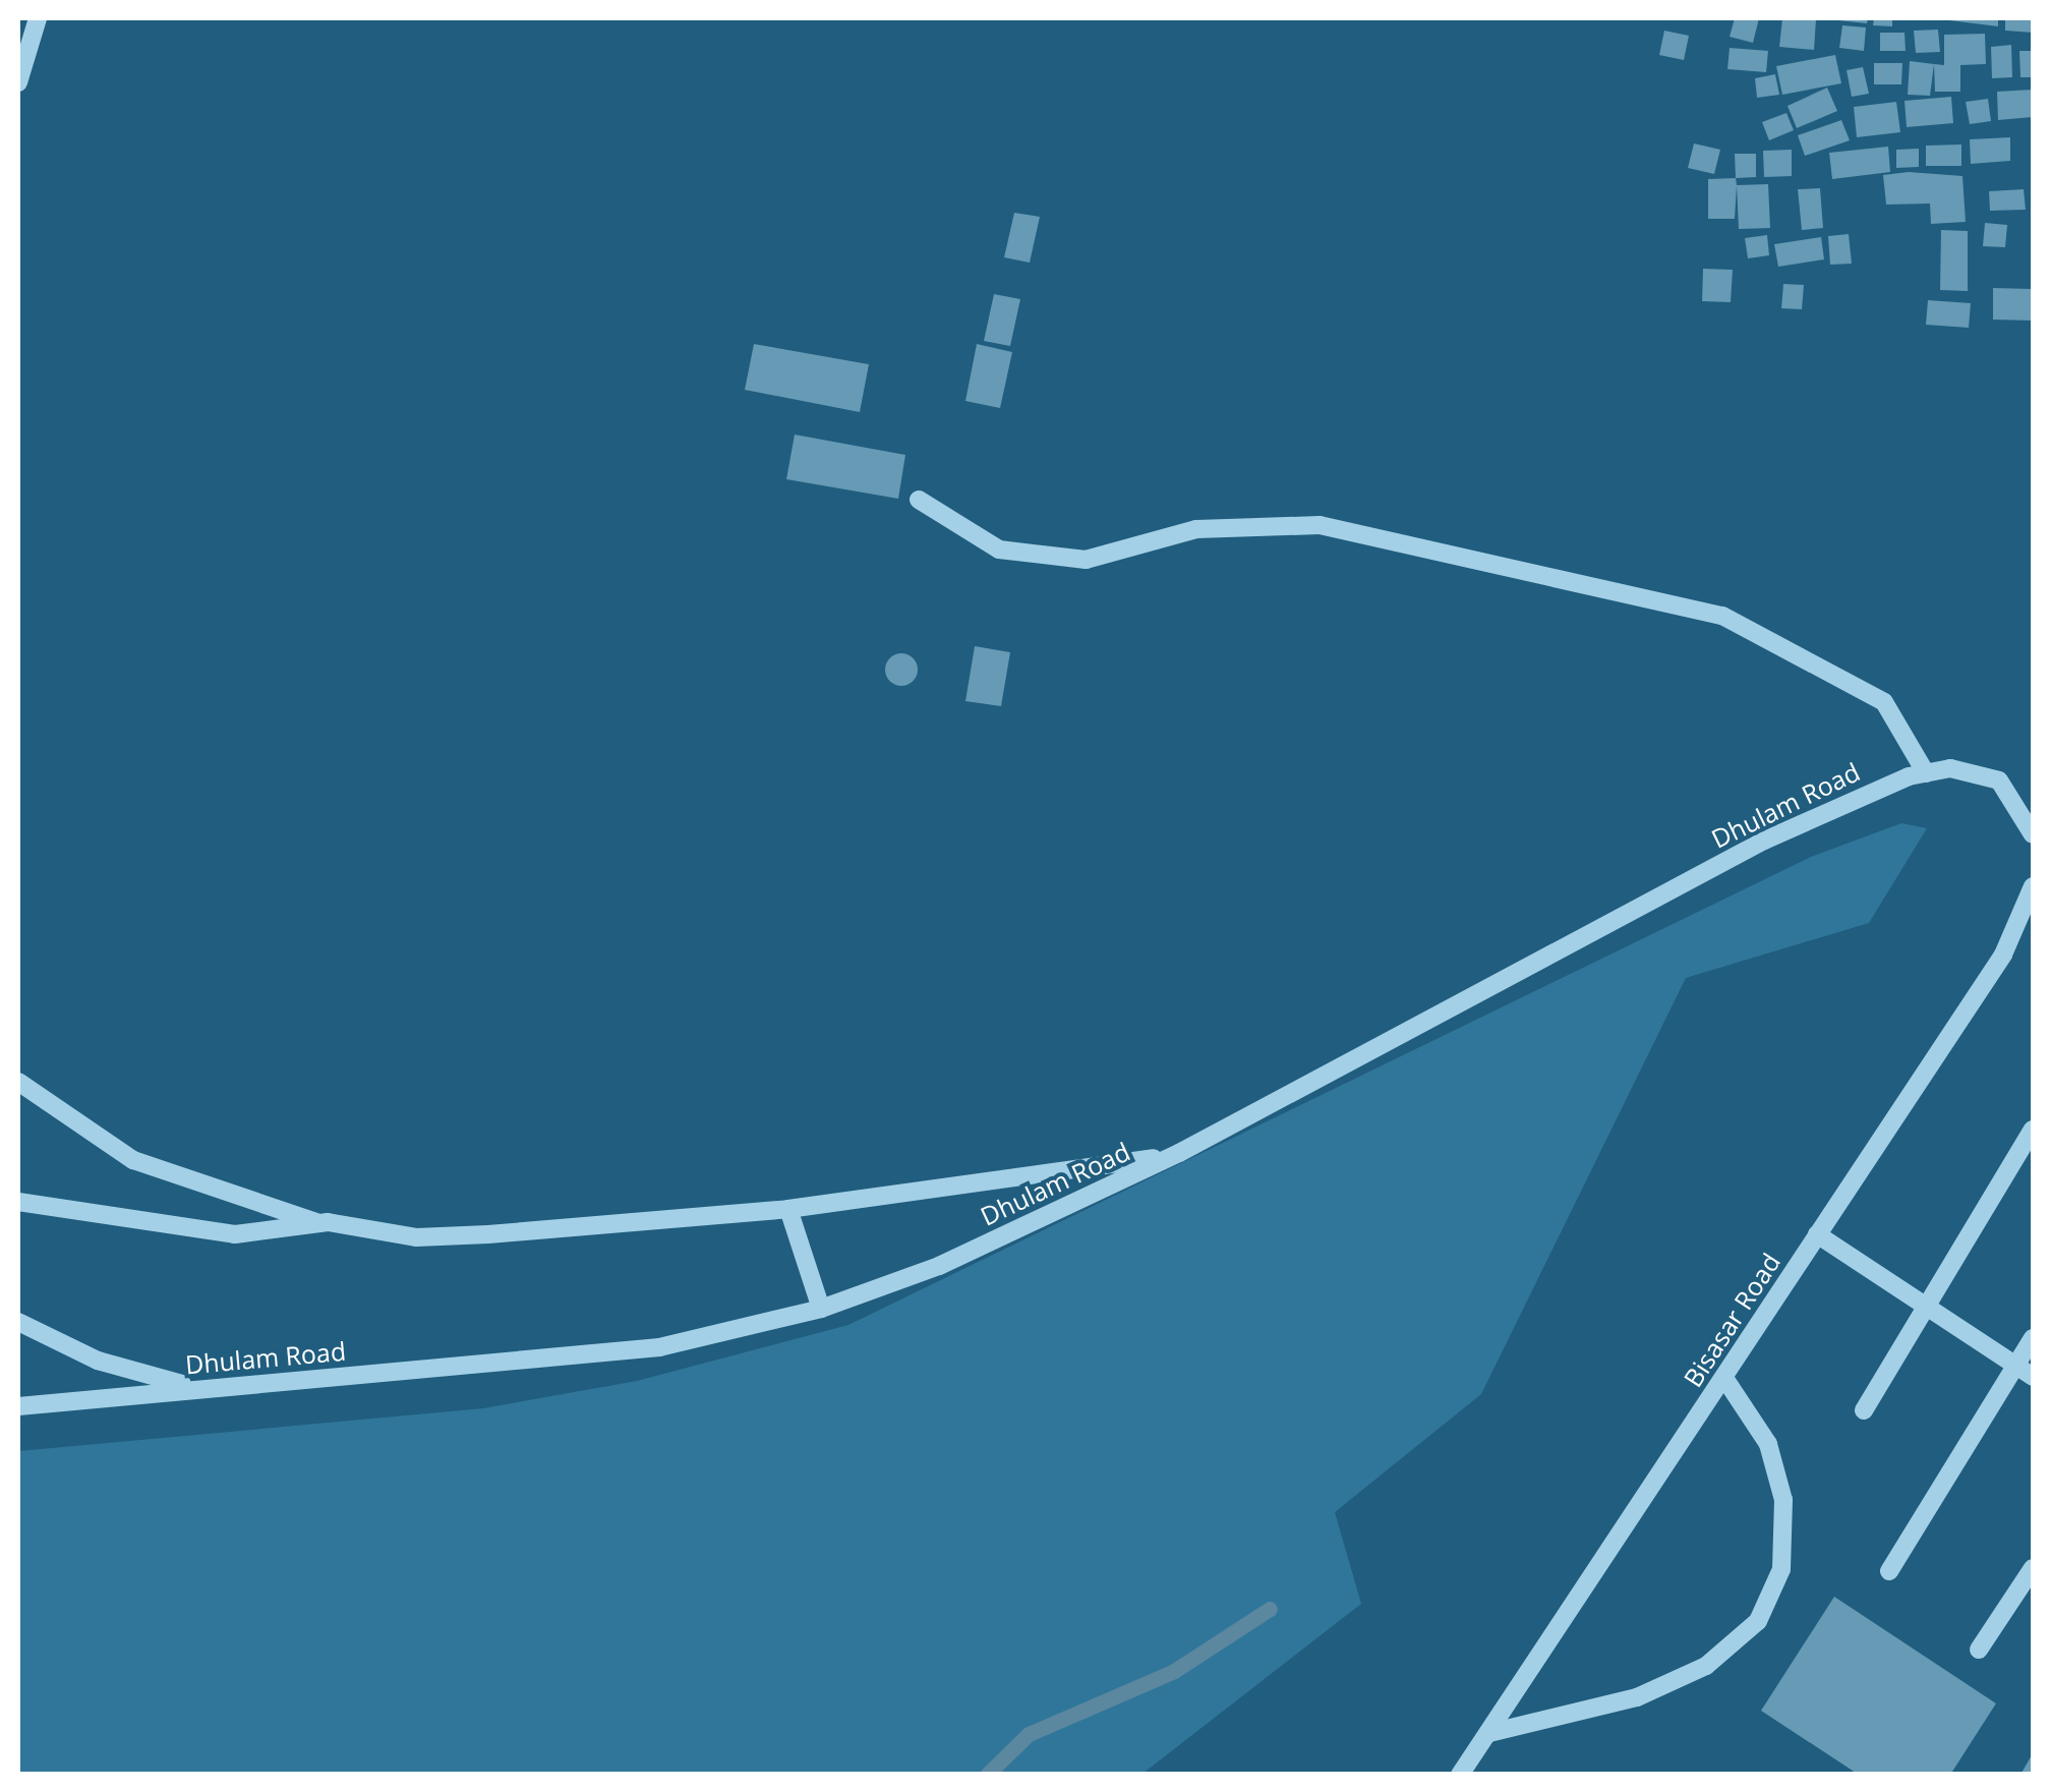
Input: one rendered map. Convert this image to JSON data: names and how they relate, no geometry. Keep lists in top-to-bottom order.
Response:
{
  "streets": {
    "street": ["Dhulam Road", "Bisasar Road"]
  }
}
